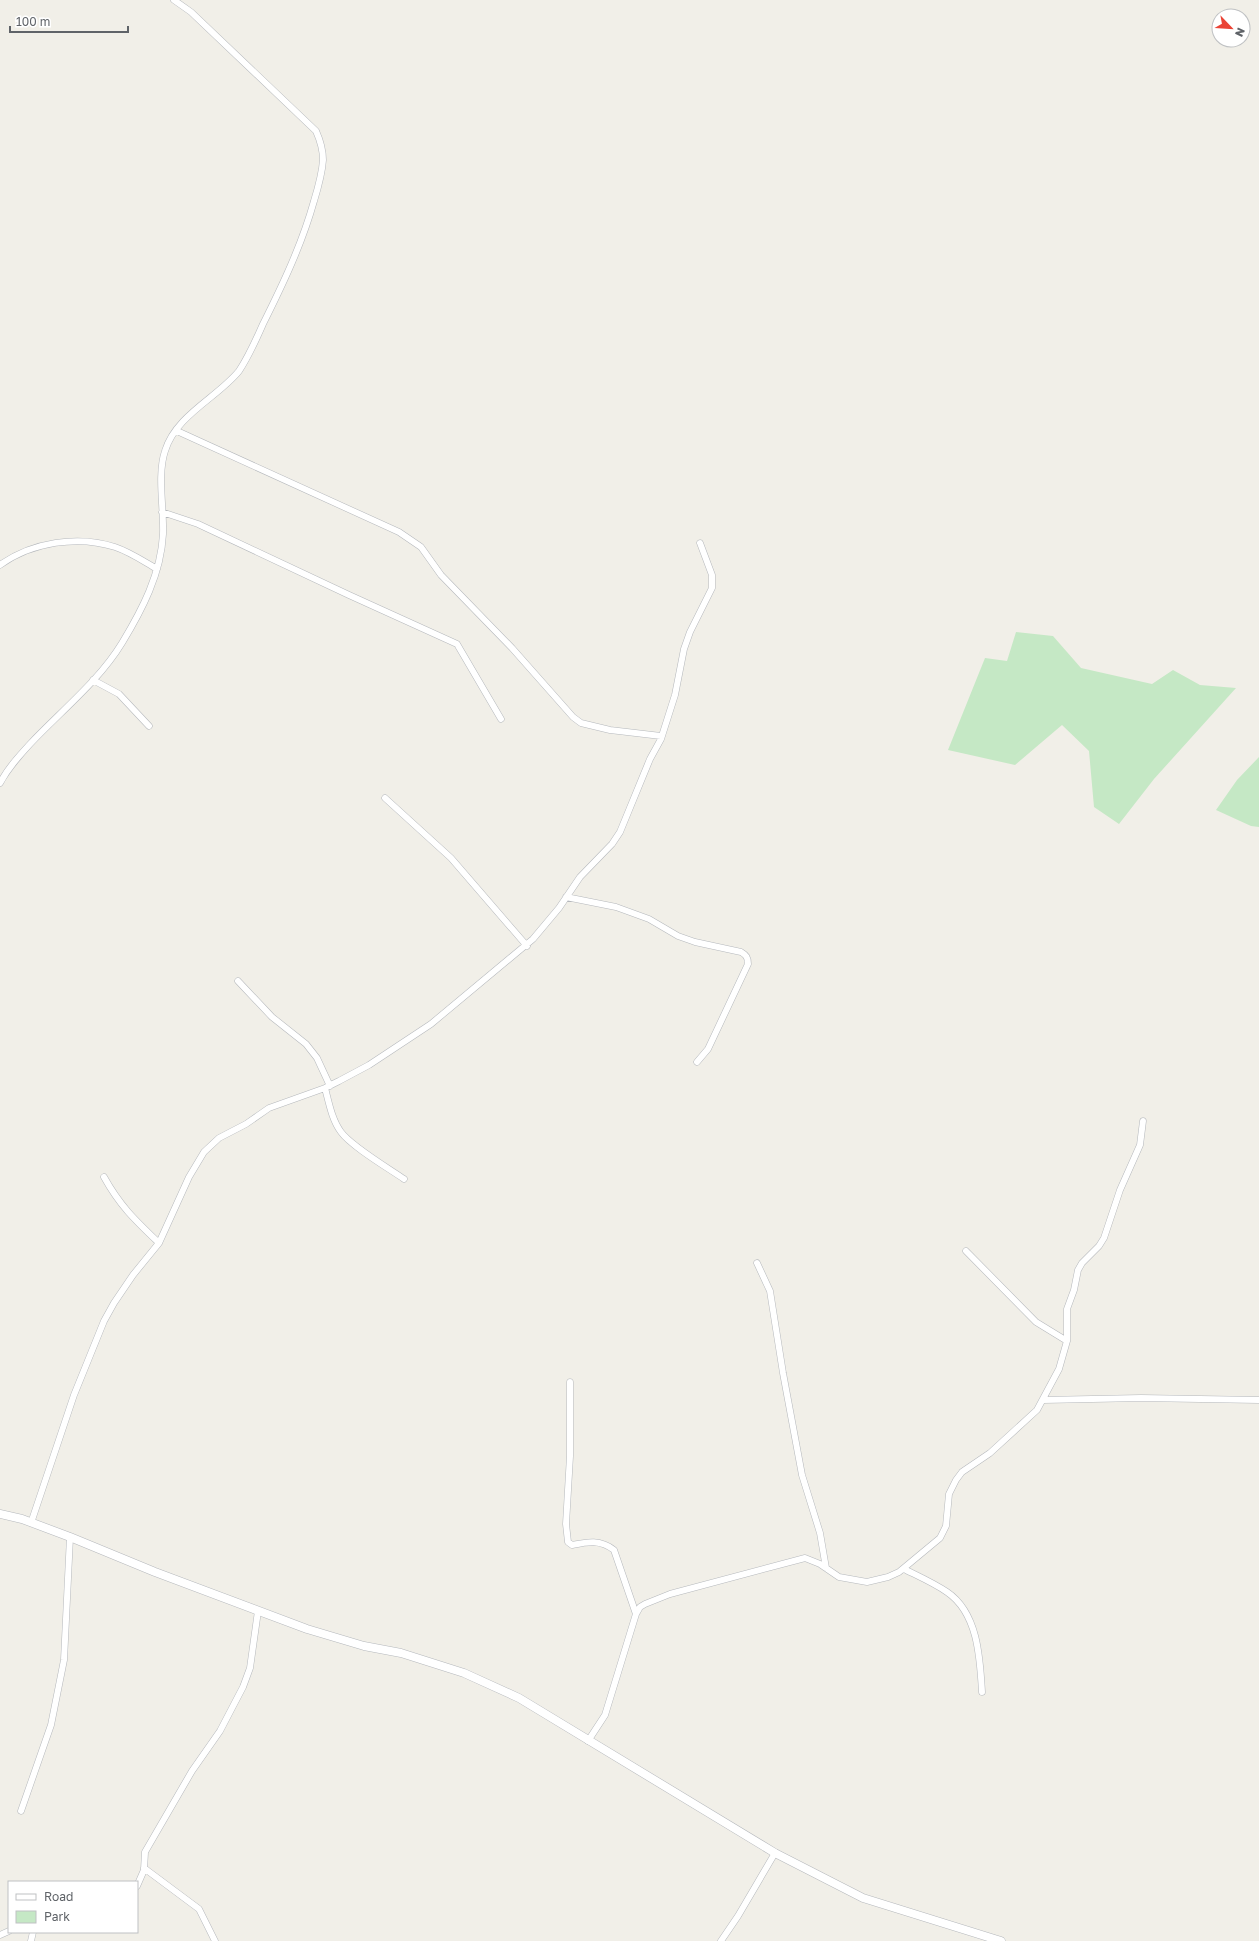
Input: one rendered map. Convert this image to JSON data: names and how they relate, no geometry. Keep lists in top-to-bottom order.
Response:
{
  "legend": ["Road", "Park"],
  "scale_bar": "100 m",
  "north": "bottom right"
}
